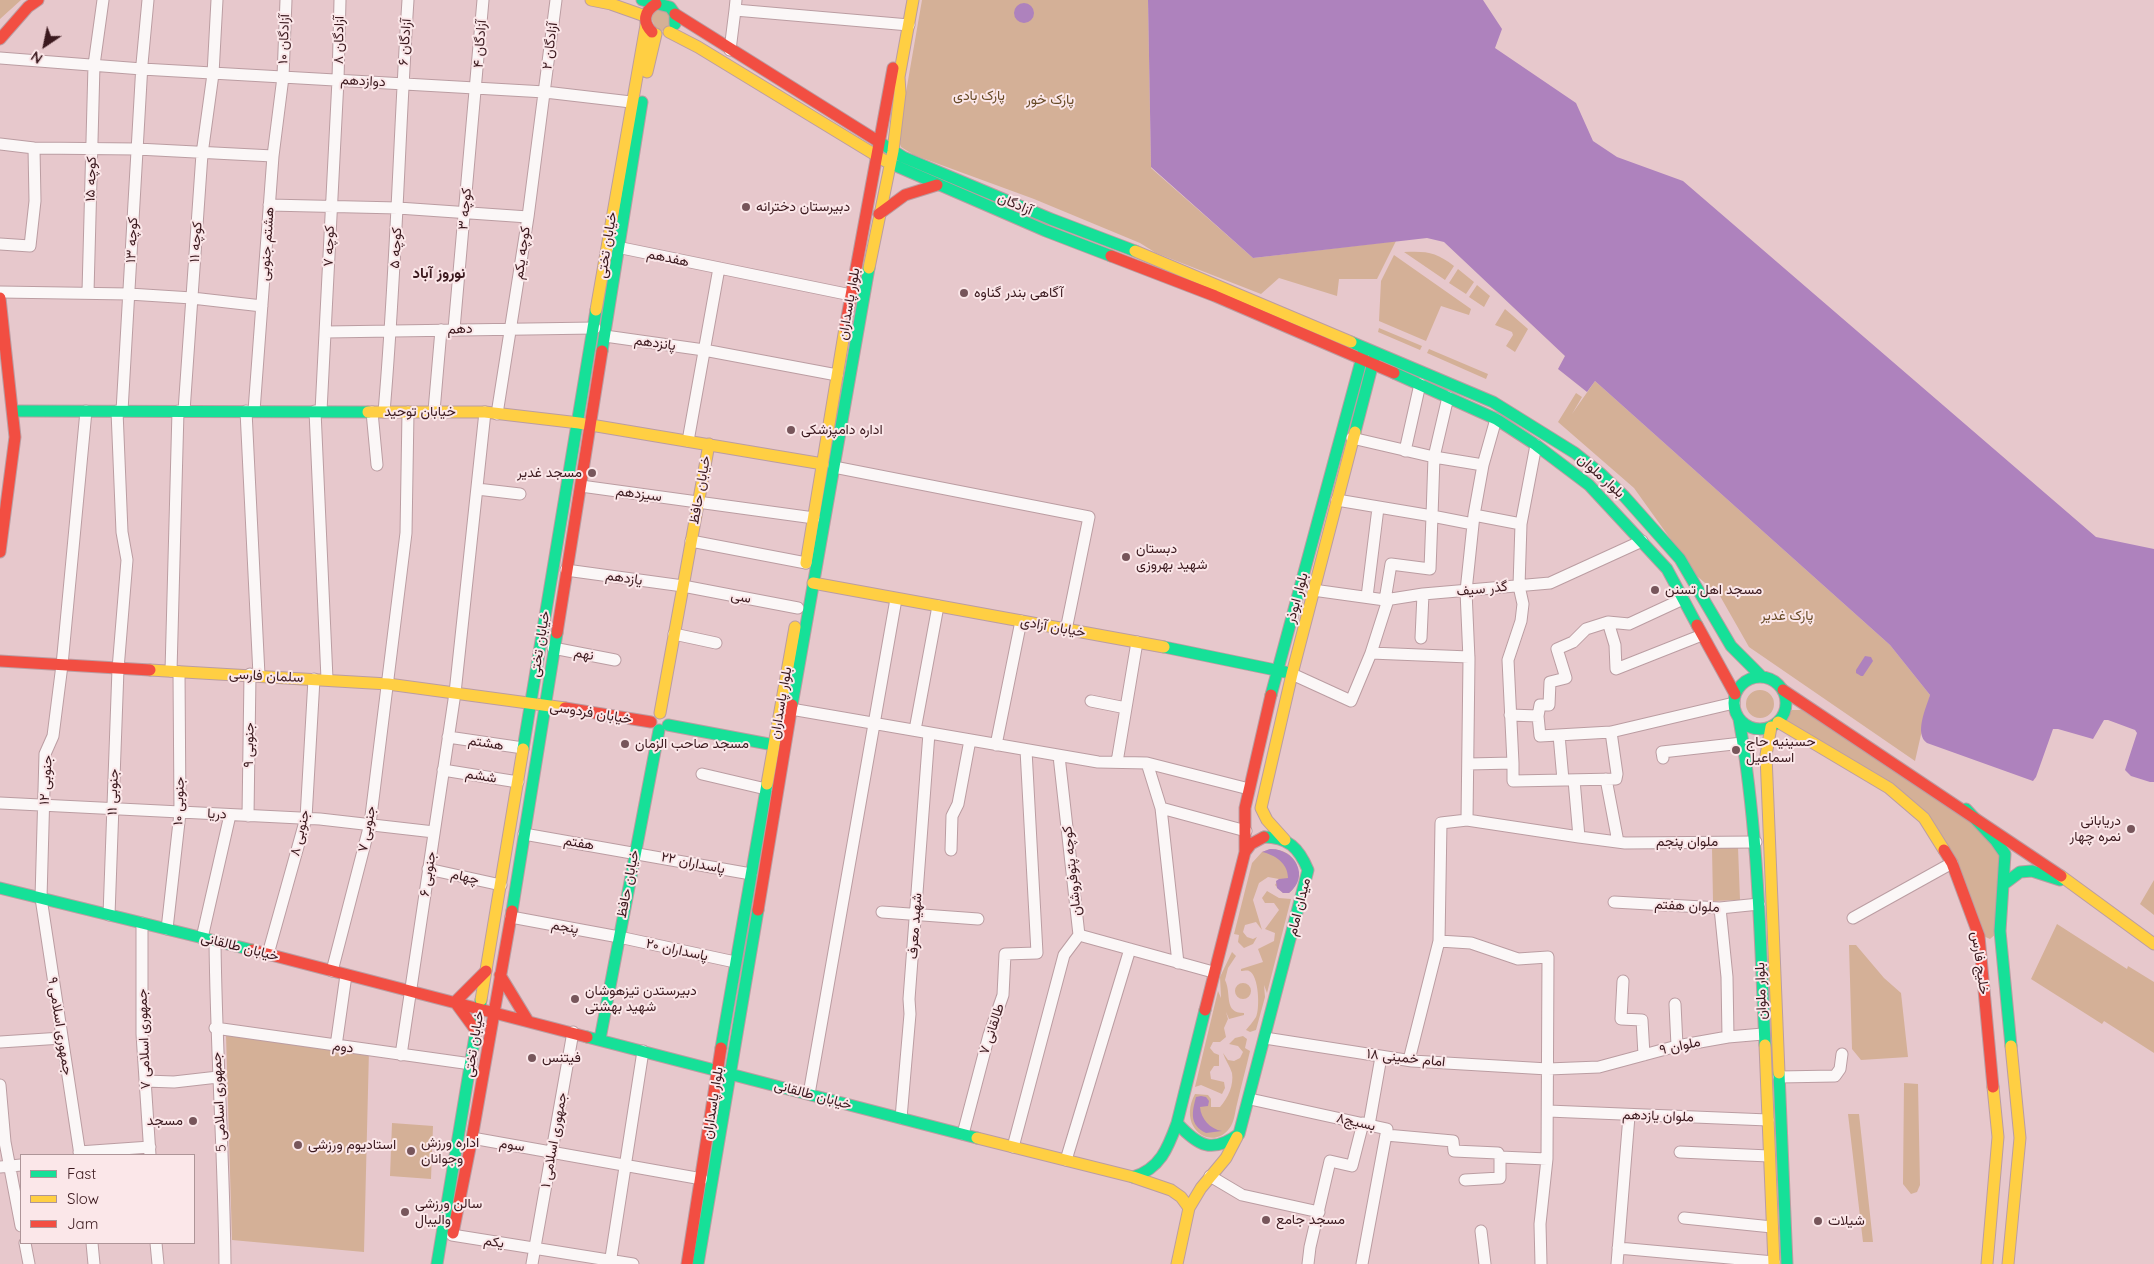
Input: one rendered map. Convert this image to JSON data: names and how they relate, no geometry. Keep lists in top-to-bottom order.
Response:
{
  "streets": {
    "main road": [
      "آزادگان",
      "خیابان تختی",
      "بلوار پاسداران",
      "خیابان توحید",
      "بلوار ملوان",
      "خیابان حافظ",
      "بلوار ابوذر",
      "خیابان آزادی",
      "سلمان فارسی",
      "خیابان فردوسی",
      "میدان امام",
      "خیابان طالقانی",
      "خلیج فارس"
    ],
    "street": [
      "آزادگان ۱۰",
      "آزادگان ۸",
      "آزادگان ۶",
      "آزادگان ۴",
      "آزادگان ۲",
      "دوازدهم",
      "کوچه ۱۵",
      "کوچه ۳",
      "کوچه ۱۳",
      "کوچه ۱۱",
      "هشتم جنوبی",
      "کوچه ۷",
      "کوچه ۵",
      "کوچه یکم",
      "هفدهم",
      "دهم",
      "پانزدهم",
      "سیزدهم",
      "یازدهم",
      "گذر سیف",
      "سی",
      "نهم",
      "هشتم",
      "۹ جنوبی",
      "ششم",
      "۱۲ جنوبی",
      "۱۱ جنوبی",
      "۱۰ جنوبی",
      "دریا",
      "۷ جنوبی",
      "۸ جنوبی",
      "ملوان پنجم",
      "هفتم",
      "پاسداران ۲۲",
      "کوچه پتوفروشان",
      "۶ جنوبی",
      "چهام",
      "ملوان هفتم",
      "شهید معرف",
      "پنجم",
      "پاسداران ۲۰",
      "جمهوری اسلامی ۹",
      "طالقانی ۷",
      "جمهوری اسلامی ۷",
      "ملوان ۹",
      "دوم",
      "امام خمینی ۱۸",
      "جمهوری اسلامی 5",
      "ملوان یازدهم",
      "بسیج۸",
      "جمهوری اسلامی ۱",
      "سوم",
      "یکم"
    ]
  },
  "crossings": [
    ["آزادگان ۱۰", "دوازدهم"],
    ["آزادگان ۱۰", "هشتم جنوبی"],
    ["آزادگان ۸", "دوازدهم"],
    ["آزادگان ۸", "کوچه ۷"],
    ["آزادگان ۶", "دوازدهم"],
    ["آزادگان ۶", "کوچه ۵"],
    ["آزادگان ۴", "دوازدهم"],
    ["آزادگان ۴", "کوچه ۳"],
    ["آزادگان ۲", "دوازدهم"],
    ["آزادگان ۲", "کوچه یکم"],
    ["دوازدهم", "کوچه ۱۵"],
    ["دوازدهم", "کوچه ۳"],
    ["دوازدهم", "کوچه ۱۳"],
    ["دوازدهم", "کوچه ۱۱"],
    ["دوازدهم", "هشتم جنوبی"],
    ["دوازدهم", "خیابان تختی"],
    ["دوازدهم", "کوچه ۷"],
    ["دوازدهم", "کوچه ۵"],
    ["دوازدهم", "کوچه یکم"],
    ["آزادگان", "خیابان تختی"],
    ["آزادگان", "بلوار پاسداران"],
    ["آزادگان", "بلوار ملوان"],
    ["آزادگان", "بلوار ابوذر"],
    ["کوچه ۳", "دهم"],
    ["کوچه ۱۳", "خیابان توحید"],
    ["کوچه ۱۳", "۱۱ جنوبی"],
    ["کوچه ۱۱", "خیابان توحید"],
    ["کوچه ۱۱", "۱۰ جنوبی"],
    ["هشتم جنوبی", "خیابان توحید"],
    ["هشتم جنوبی", "۹ جنوبی"],
    ["خیابان تختی", "هفدهم"],
    ["خیابان تختی", "دهم"],
    ["خیابان تختی", "پانزدهم"],
    ["خیابان تختی", "خیابان توحید"],
    ["خیابان تختی", "سیزدهم"],
    ["خیابان تختی", "یازدهم"],
    ["خیابان تختی", "نهم"],
    ["خیابان تختی", "سلمان فارسی"],
    ["خیابان تختی", "خیابان فردوسی"],
    ["خیابان تختی", "هشتم"],
    ["خیابان تختی", "ششم"],
    ["خیابان تختی", "هفتم"],
    ["خیابان تختی", "چهام"],
    ["خیابان تختی", "پنجم"],
    ["خیابان تختی", "خیابان طالقانی"],
    ["خیابان تختی", "دوم"],
    ["خیابان تختی", "سوم"],
    ["خیابان تختی", "یکم"],
    ["کوچه ۷", "دهم"],
    ["کوچه ۷", "خیابان توحید"],
    ["کوچه ۷", "سلمان فارسی"],
    ["کوچه ۵", "دهم"],
    ["کوچه ۵", "خیابان توحید"],
    ["کوچه یکم", "دهم"],
    ["کوچه یکم", "خیابان توحید"],
    ["هفدهم", "بلوار پاسداران"],
    ["بلوار پاسداران", "پانزدهم"],
    ["بلوار پاسداران", "خیابان توحید"],
    ["بلوار پاسداران", "سیزدهم"],
    ["بلوار پاسداران", "سی"],
    ["بلوار پاسداران", "خیابان آزادی"],
    ["بلوار پاسداران", "خیابان فردوسی"],
    ["بلوار پاسداران", "پاسداران ۲۲"],
    ["بلوار پاسداران", "خیابان طالقانی"],
    ["بلوار پاسداران", "پاسداران ۲۰"],
    ["بلوار پاسداران", "سوم"],
    ["خیابان توحید", "خیابان حافظ"],
    ["خیابان توحید", "۹ جنوبی"],
    ["خیابان توحید", "۱۲ جنوبی"],
    ["خیابان توحید", "۱۱ جنوبی"],
    ["خیابان توحید", "۱۰ جنوبی"],
    ["خیابان توحید", "۷ جنوبی"],
    ["خیابان توحید", "۶ جنوبی"],
    ["بلوار ملوان", "گذر سیف"],
    ["بلوار ملوان", "بلوار ابوذر"],
    ["بلوار ملوان", "ملوان پنجم"],
    ["بلوار ملوان", "ملوان هفتم"],
    ["بلوار ملوان", "خلیج فارس"],
    ["بلوار ملوان", "ملوان ۹"],
    ["بلوار ملوان", "ملوان یازدهم"],
    ["خیابان حافظ", "سیزدهم"],
    ["خیابان حافظ", "یازدهم"],
    ["خیابان حافظ", "سی"],
    ["خیابان حافظ", "خیابان فردوسی"],
    ["خیابان حافظ", "هفتم"],
    ["خیابان حافظ", "پاسداران ۲۲"],
    ["خیابان حافظ", "پنجم"],
    ["خیابان حافظ", "خیابان طالقانی"],
    ["خیابان حافظ", "پاسداران ۲۰"],
    ["یازدهم", "سی"],
    ["گذر سیف", "بلوار ابوذر"],
    ["بلوار ابوذر", "خیابان آزادی"],
    ["سلمان فارسی", "خیابان فردوسی"],
    ["سلمان فارسی", "۹ جنوبی"],
    ["سلمان فارسی", "۱۲ جنوبی"],
    ["سلمان فارسی", "۱۱ جنوبی"],
    ["سلمان فارسی", "۱۰ جنوبی"],
    ["سلمان فارسی", "۷ جنوبی"],
    ["سلمان فارسی", "۸ جنوبی"],
    ["سلمان فارسی", "۶ جنوبی"],
    ["هشتم", "۶ جنوبی"],
    ["۹ جنوبی", "دریا"],
    ["ششم", "۶ جنوبی"],
    ["۱۲ جنوبی", "دریا"],
    ["۱۲ جنوبی", "خیابان طالقانی"],
    ["۱۲ جنوبی", "جمهوری اسلامی ۹"],
    ["۱۱ جنوبی", "دریا"],
    ["۱۱ جنوبی", "خیابان طالقانی"],
    ["۱۰ جنوبی", "دریا"],
    ["۱۰ جنوبی", "خیابان طالقانی"],
    ["دریا", "۷ جنوبی"],
    ["دریا", "۸ جنوبی"],
    ["دریا", "۶ جنوبی"],
    ["۷ جنوبی", "خیابان طالقانی"],
    ["۸ جنوبی", "خیابان طالقانی"],
    ["هفتم", "پاسداران ۲۲"],
    ["۶ جنوبی", "چهام"],
    ["۶ جنوبی", "خیابان طالقانی"],
    ["۶ جنوبی", "دوم"],
    ["میدان امام", "خیابان طالقانی"],
    ["میدان امام", "امام خمینی ۱۸"],
    ["میدان امام", "بسیج۸"],
    ["شهید معرف", "خیابان طالقانی"],
    ["پنجم", "پاسداران ۲۰"],
    ["خیابان طالقانی", "جمهوری اسلامی ۹"],
    ["خیابان طالقانی", "طالقانی ۷"],
    ["خیابان طالقانی", "جمهوری اسلامی ۷"],
    ["خیابان طالقانی", "جمهوری اسلامی 5"],
    ["خیابان طالقانی", "جمهوری اسلامی ۱"],
    ["ملوان ۹", "امام خمینی ۱۸"],
    ["دوم", "جمهوری اسلامی 5"],
    ["جمهوری اسلامی ۱", "سوم"],
    ["جمهوری اسلامی ۱", "یکم"]
  ],
  "districts": ["نوروز آباد"],
  "parks": ["پارک بادی", "پارک خور", "پارک غدیر"],
  "places": [
    "دبیرستان دخترانه",
    "آگاهی بندر گناوه",
    "اداره دامپزشکی",
    "مسجد غدیر",
    "دبستان شهید بهروزی",
    "مسجد اهل تسنن",
    "مسجد صاحب الزمان",
    "حسینیه حاج اسماعیل",
    "دریابانی نمره چهار",
    "دبیرستدن تیزهوشان شهید بهشتی",
    "فیتنس",
    "مسجد",
    "استادیوم ورزشی",
    "اداره ورزش وجوانان",
    "سالن ورزشی والیبال",
    "مسجد جامع",
    "شیلات"
  ],
  "legend": ["Fast", "Slow", "Jam"],
  "north": "bottom left"
}
